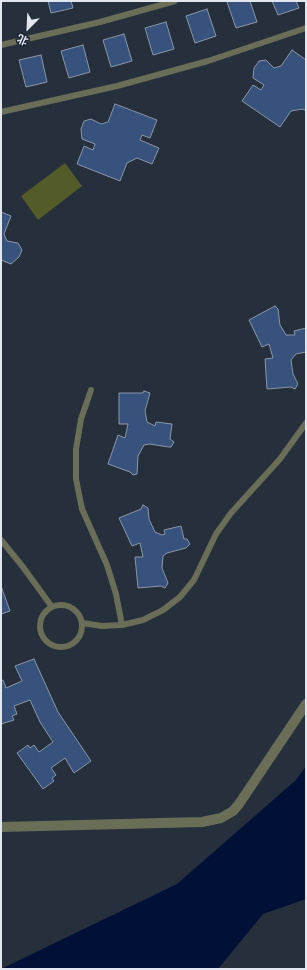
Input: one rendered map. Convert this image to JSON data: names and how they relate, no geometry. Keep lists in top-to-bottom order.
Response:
{
  "north": "bottom left"
}
